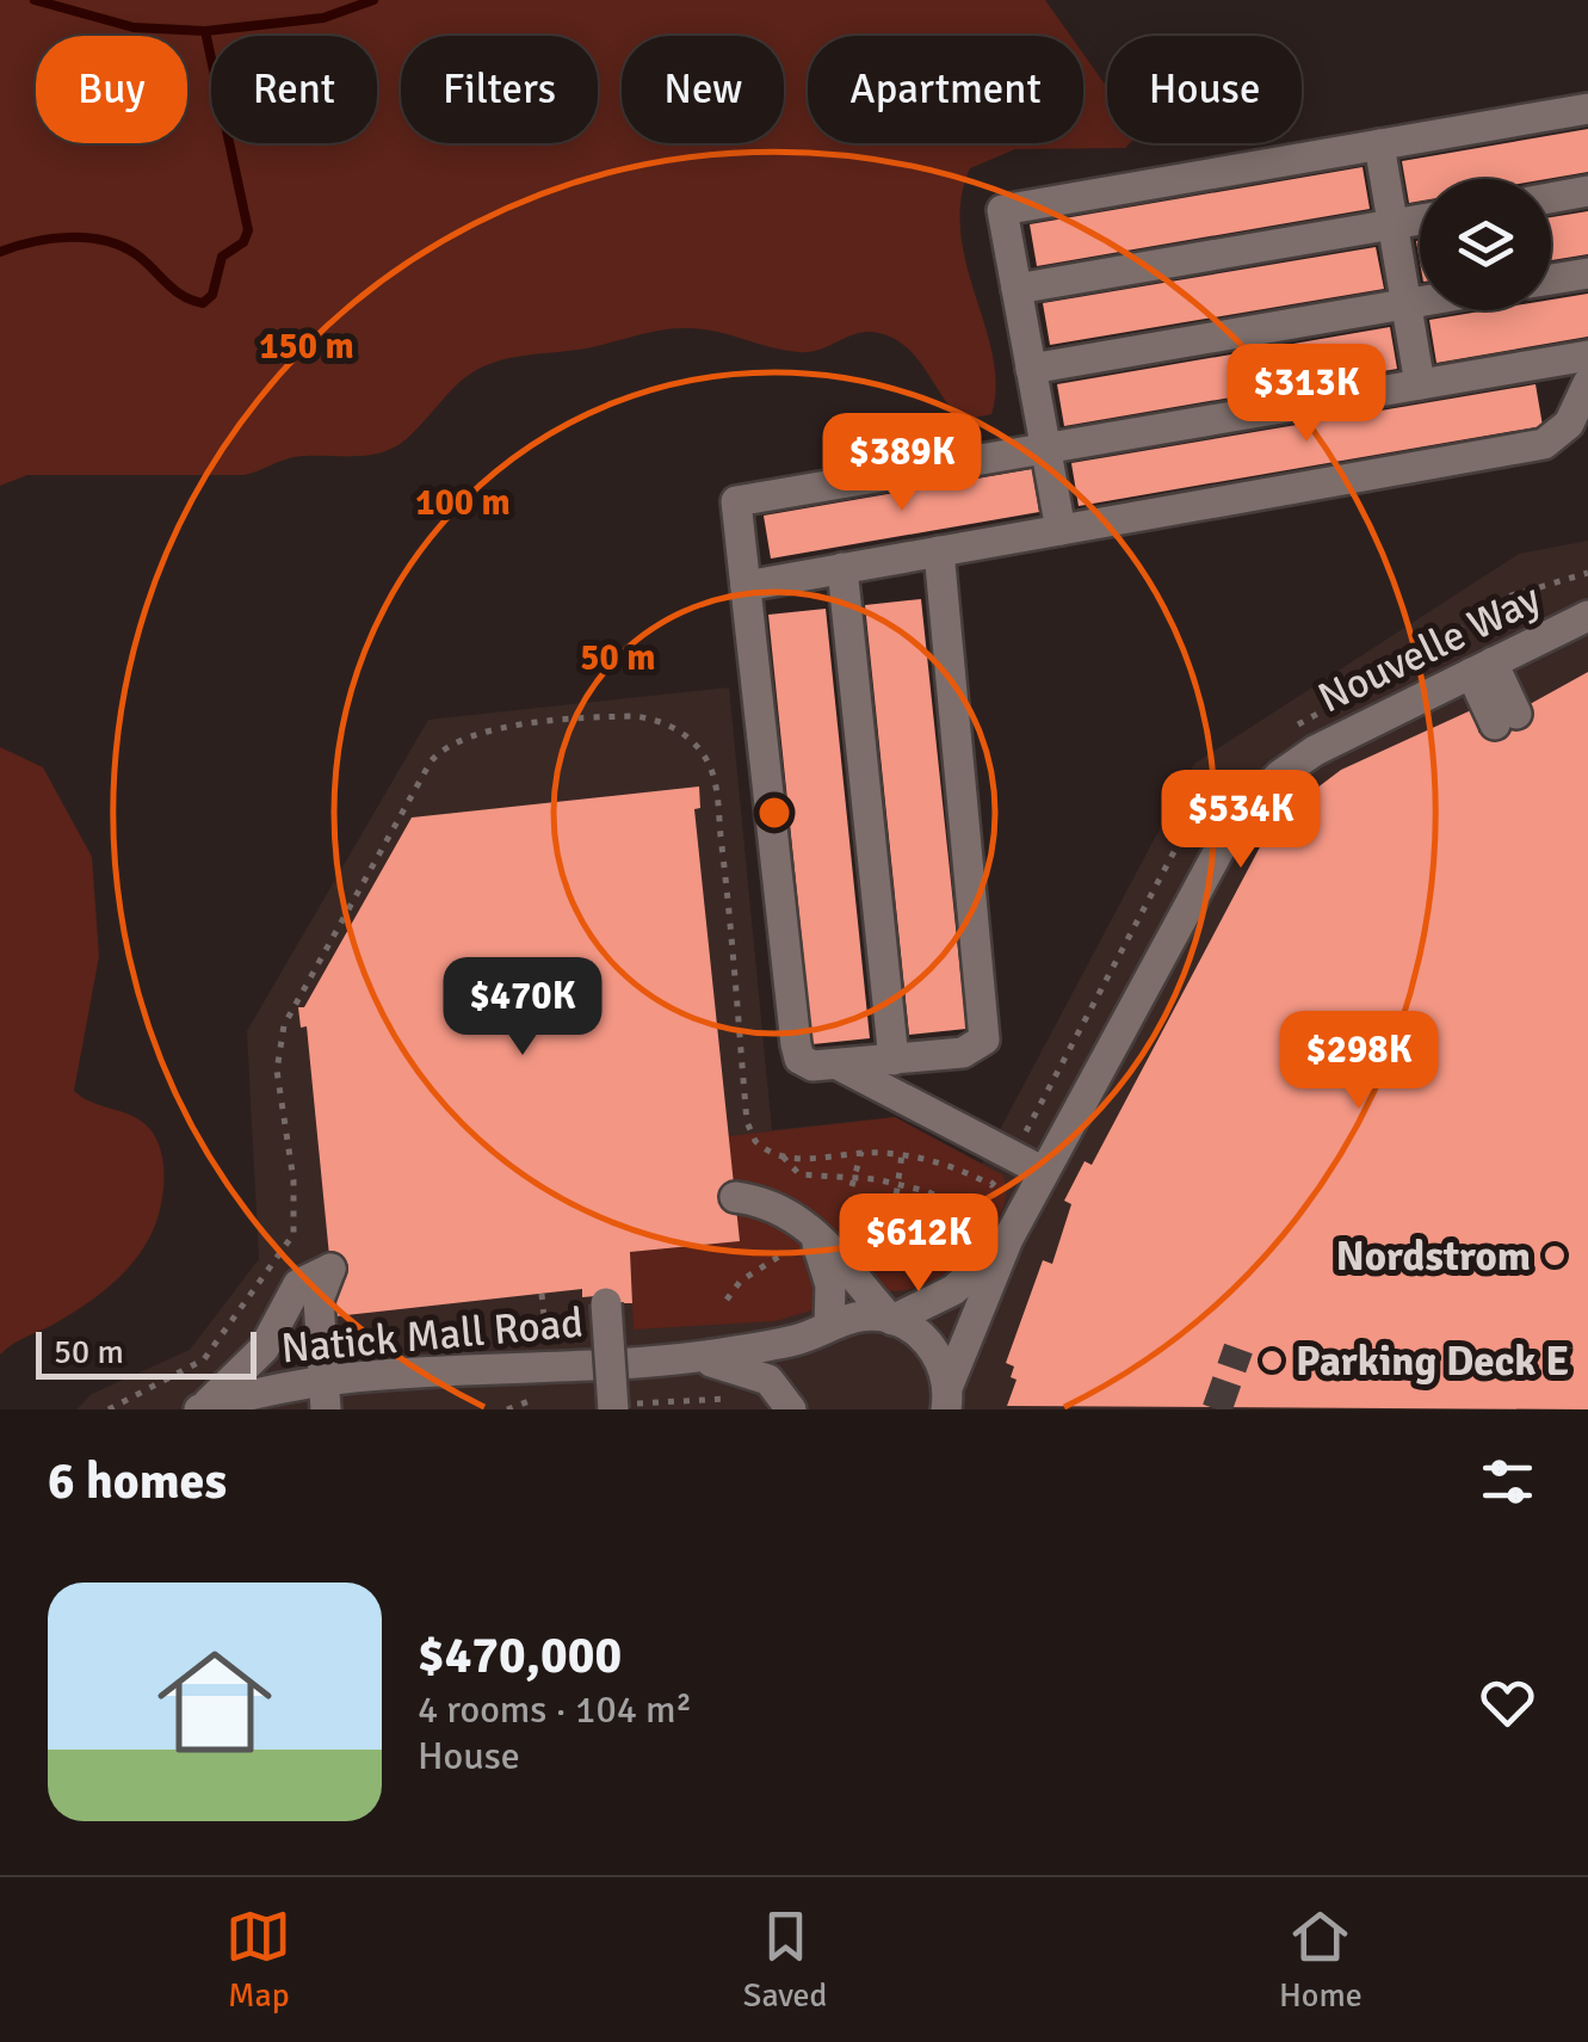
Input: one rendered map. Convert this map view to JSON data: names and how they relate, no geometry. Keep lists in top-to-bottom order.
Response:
{
  "streets": {
    "street": ["Nouvelle Way", "Natick Mall Road"]
  },
  "crossings": [
    ["Nouvelle Way", "Natick Mall Road"]
  ],
  "places": ["Nordstrom", "Parking Deck E"],
  "scale_bar": "50 m",
  "page": {
    "chip": [
      "Buy",
      "Rent",
      "Filters",
      "New",
      "Apartment",
      "House"
    ],
    "price": [
      "$313K",
      "$389K",
      "$534K",
      "$470K",
      "$298K",
      "$612K"
    ],
    "scale": "50 m",
    "heading": "6 homes",
    "list": [
      {
        "name": "$470,000",
        "note": "4 rooms · 104 m² · House"
      }
    ],
    "tabs": ["Map", "Saved", "Home"]
  },
  "rings": ["150 m", "100 m", "50 m"]
}
